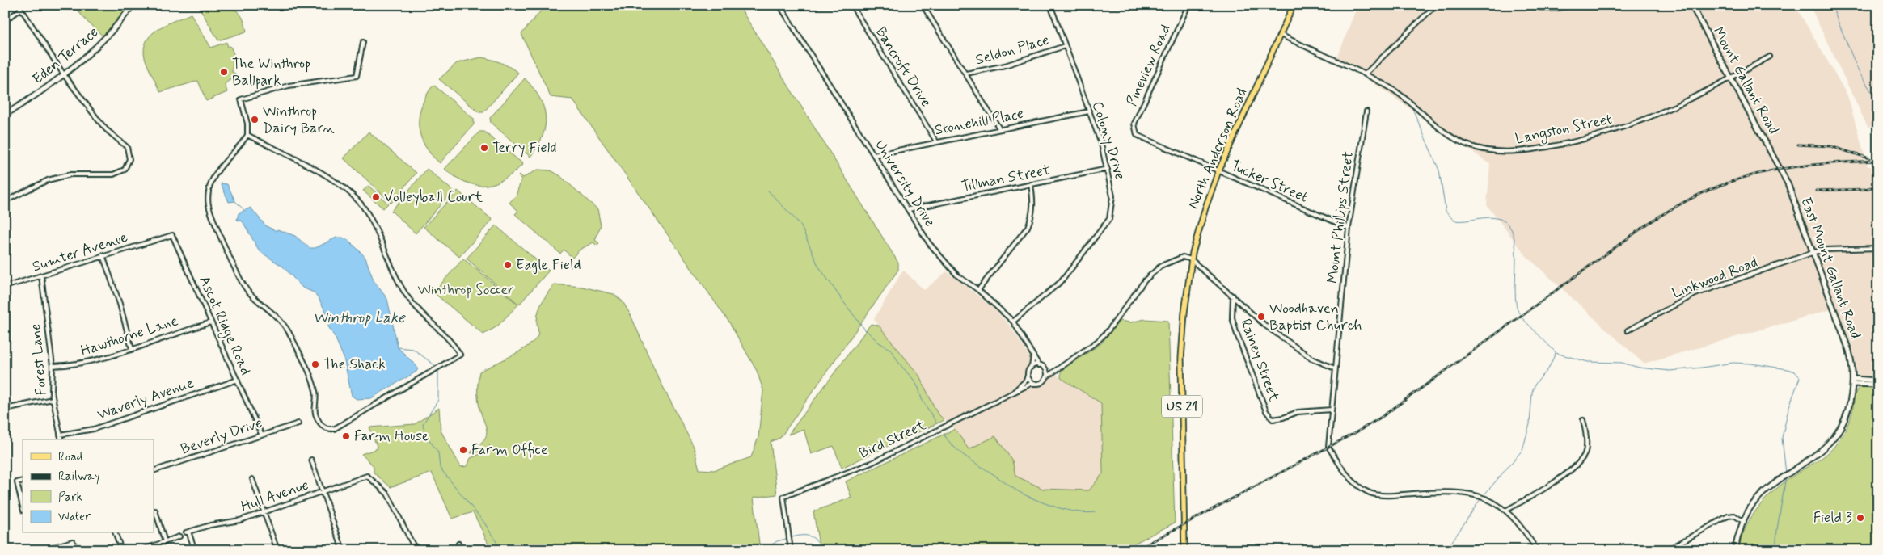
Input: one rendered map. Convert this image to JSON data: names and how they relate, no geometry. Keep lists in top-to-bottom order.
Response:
{
  "streets": {
    "main road": ["North Anderson Road", "US 21"],
    "street": [
      "Seldon Place",
      "Eden Terrace",
      "Pineview Road",
      "Bancroft Drive",
      "Mount Gallant Road",
      "Stonehill Place",
      "Langston Street",
      "Colony Drive",
      "Tillman Street",
      "Tucker Street",
      "University Drive",
      "Mount Phillips Street",
      "Sumter Avenue",
      "East Mount Gallant Road",
      "Linkwood Road",
      "Ascot Ridge Road",
      "Hawthorne Lane",
      "Forest Lane",
      "Rainey Street",
      "Waverly Avenue",
      "Beverly Drive",
      "Bird Street",
      "Hull Avenue"
    ]
  },
  "crossings": [
    ["Seldon Place", "Colony Drive"],
    ["Pineview Road", "Tucker Street"],
    ["Bancroft Drive", "Stonehill Place"],
    ["Mount Gallant Road", "Langston Street"],
    ["Mount Gallant Road", "East Mount Gallant Road"],
    ["Stonehill Place", "Colony Drive"],
    ["Stonehill Place", "University Drive"],
    ["Langston Street", "North Anderson Road"],
    ["Colony Drive", "Tillman Street"],
    ["Colony Drive", "University Drive"],
    ["North Anderson Road", "Tucker Street"],
    ["North Anderson Road", "Bird Street"],
    ["Tillman Street", "University Drive"],
    ["Tucker Street", "Mount Phillips Street"],
    ["University Drive", "Bird Street"],
    ["Mount Phillips Street", "Rainey Street"],
    ["Sumter Avenue", "Ascot Ridge Road"],
    ["Sumter Avenue", "Forest Lane"],
    ["East Mount Gallant Road", "Linkwood Road"],
    ["Ascot Ridge Road", "Hawthorne Lane"],
    ["Ascot Ridge Road", "Waverly Avenue"],
    ["Ascot Ridge Road", "Beverly Drive"],
    ["Hawthorne Lane", "Forest Lane"],
    ["Forest Lane", "Waverly Avenue"]
  ],
  "water": ["Winthrop Lake"],
  "parks": ["Winthrop Soccer"],
  "places": [
    "The Winthrop Ballpark",
    "Winthrop Dairy Barn",
    "Terry Field",
    "Volleyball Court",
    "Eagle Field",
    "Woodhaven Baptist Church",
    "The Shack",
    "Farm House",
    "Farm Office",
    "Field 3"
  ],
  "legend": [
    "Road",
    "Railway",
    "Park",
    "Water"
  ]
}
